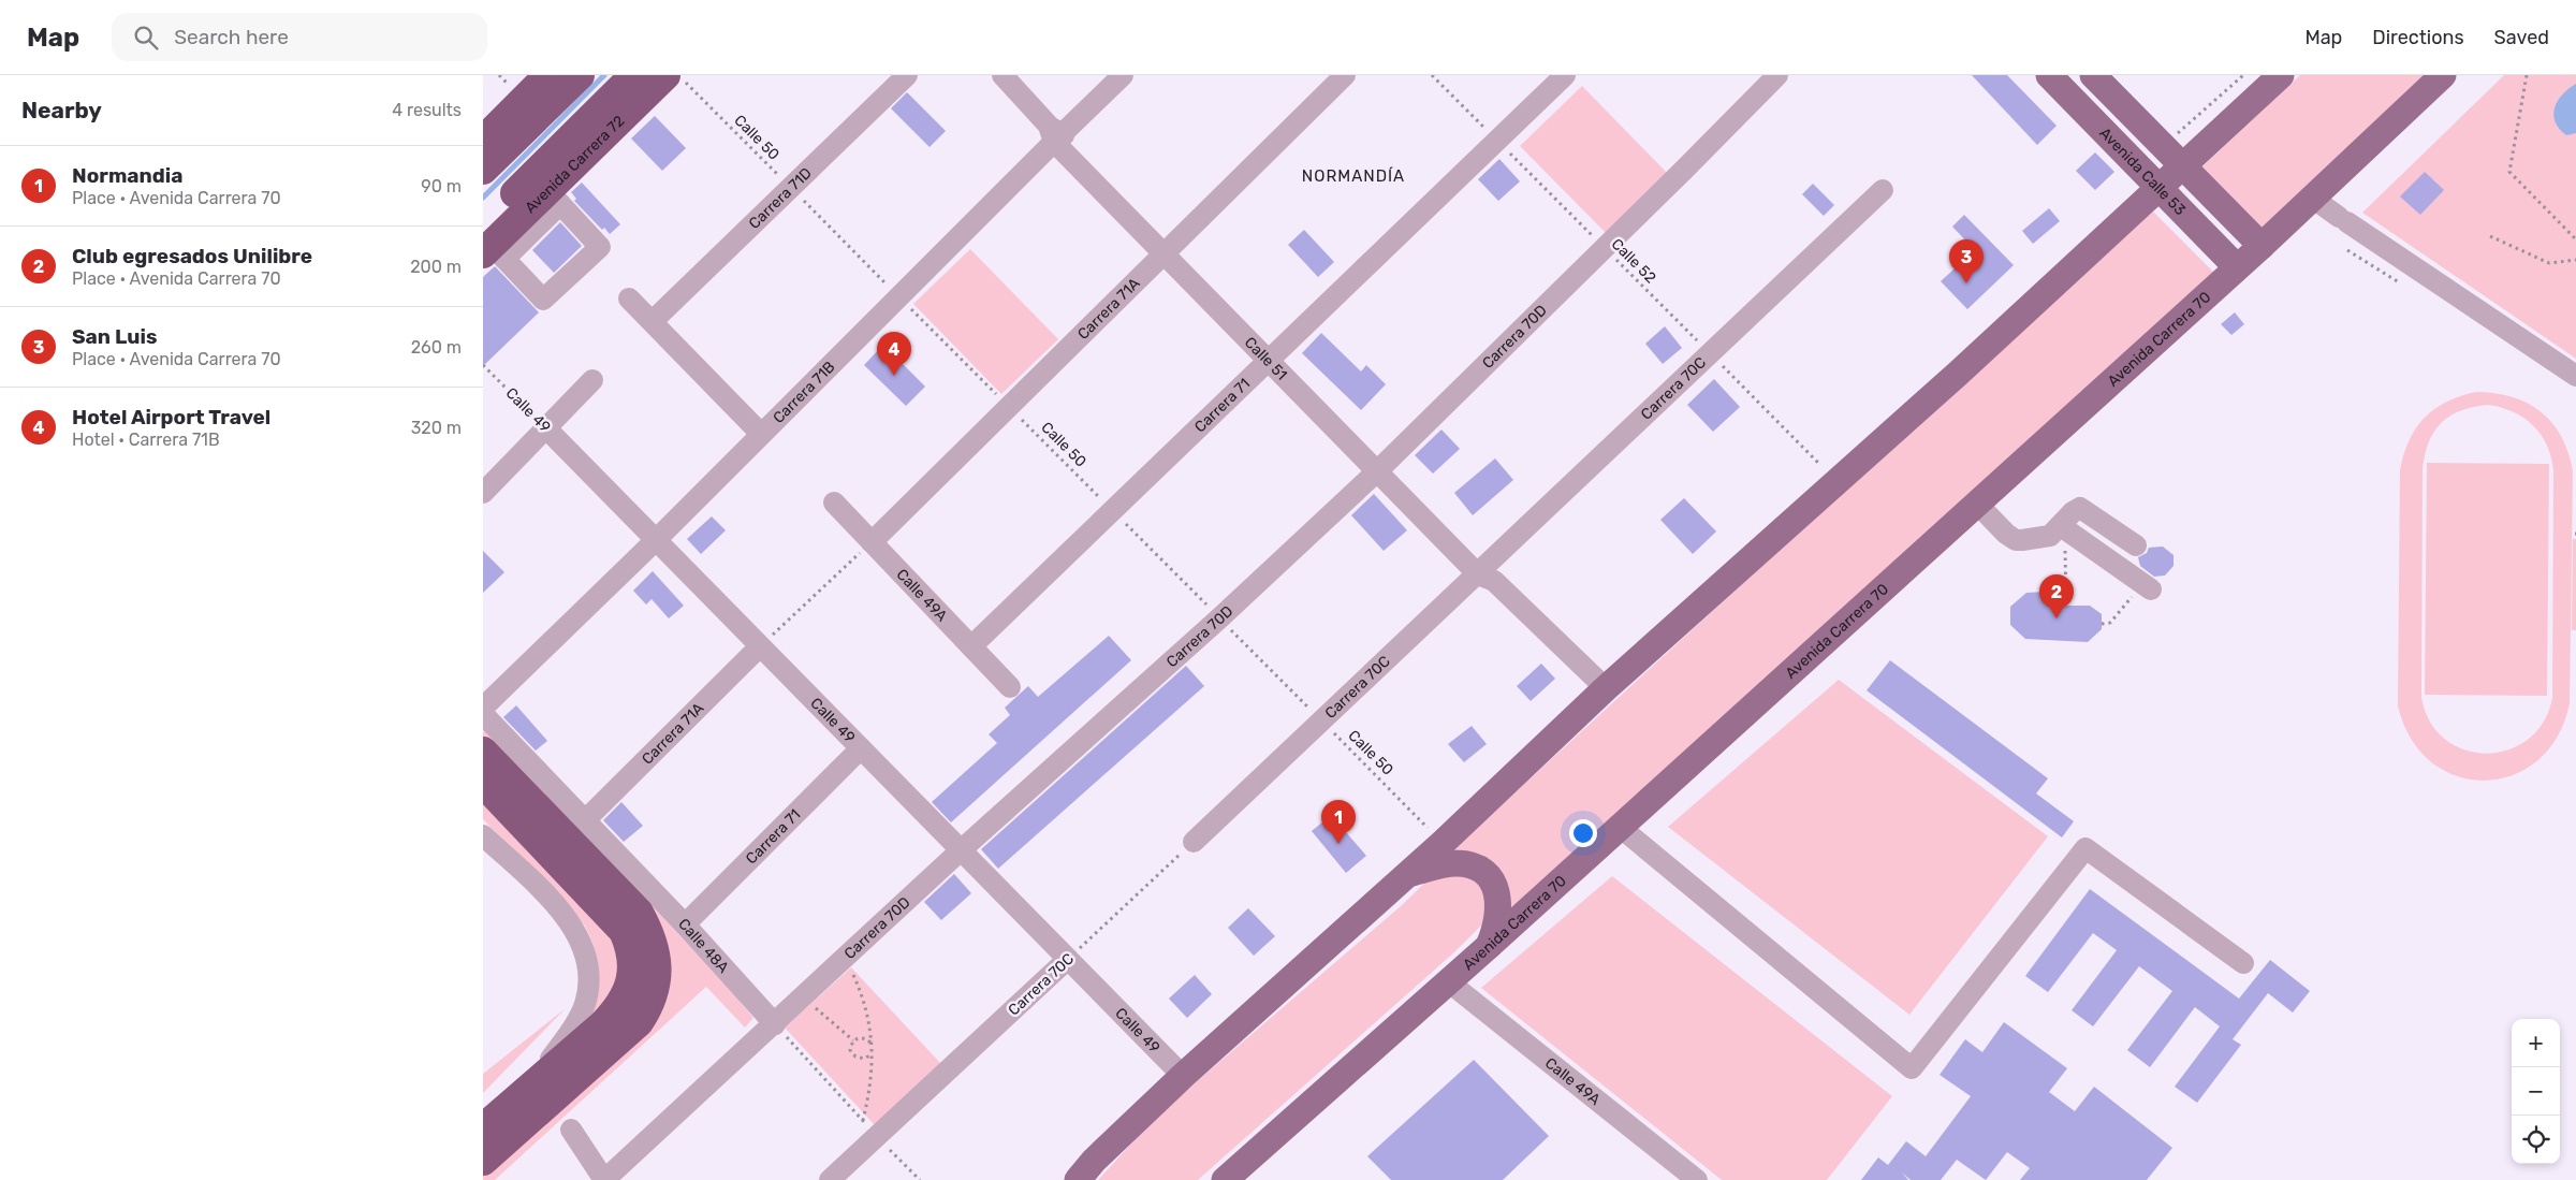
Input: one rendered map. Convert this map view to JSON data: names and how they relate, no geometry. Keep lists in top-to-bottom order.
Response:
{
  "streets": {
    "highway": ["Avenida Carrera 72"],
    "main road": ["Avenida Calle 53", "Avenida Carrera 70"],
    "street": [
      "Carrera 71D",
      "Carrera 71A",
      "Carrera 70D",
      "Calle 51",
      "Carrera 70C",
      "Carrera 71B",
      "Carrera 71",
      "Calle 49",
      "Calle 49A",
      "Calle 48A"
    ],
    "path": ["Calle 50", "Calle 52"]
  },
  "crossings": [
    ["Calle 50", "Avenida Carrera 72"],
    ["Calle 50", "Carrera 71D"],
    ["Calle 50", "Carrera 71A"],
    ["Calle 50", "Carrera 70D"],
    ["Calle 50", "Carrera 70C"],
    ["Calle 50", "Carrera 71B"],
    ["Calle 50", "Carrera 71"],
    ["Avenida Calle 53", "Avenida Carrera 70"],
    ["Calle 52", "Carrera 70D"],
    ["Calle 52", "Carrera 70C"],
    ["Calle 52", "Carrera 71"],
    ["Carrera 71A", "Calle 51"],
    ["Carrera 71A", "Calle 49"],
    ["Carrera 71A", "Calle 49A"],
    ["Carrera 71A", "Calle 48A"],
    ["Carrera 70D", "Calle 51"],
    ["Carrera 70D", "Calle 49"],
    ["Carrera 70D", "Calle 48A"],
    ["Avenida Carrera 70", "Calle 49A"],
    ["Calle 51", "Carrera 70C"],
    ["Calle 51", "Carrera 71B"],
    ["Calle 51", "Carrera 71"],
    ["Carrera 70C", "Calle 49"],
    ["Carrera 71B", "Calle 49"],
    ["Carrera 71", "Calle 49"],
    ["Carrera 71", "Calle 49A"],
    ["Carrera 71", "Calle 48A"]
  ],
  "districts": ["NORMANDÍA"],
  "page": {
    "header": "Map",
    "search": "Search here",
    "nav": ["Map", "Directions", "Saved"],
    "heading": ["Nearby", "4 results"],
    "list": [
      {
        "mark": "1",
        "name": "Normandia",
        "note": "Place · Avenida Carrera 70",
        "value": "90 m"
      },
      {
        "mark": "2",
        "name": "Club egresados Unilibre",
        "note": "Place · Avenida Carrera 70",
        "value": "200 m"
      },
      {
        "mark": "3",
        "name": "San Luis",
        "note": "Place · Avenida Carrera 70",
        "value": "260 m"
      },
      {
        "mark": "4",
        "name": "Hotel Airport Travel",
        "note": "Hotel · Carrera 71B",
        "value": "320 m"
      }
    ],
    "pins": [
      "3",
      "4",
      "2",
      "1"
    ],
    "map_buttons": ["+", "−"]
  }
}
